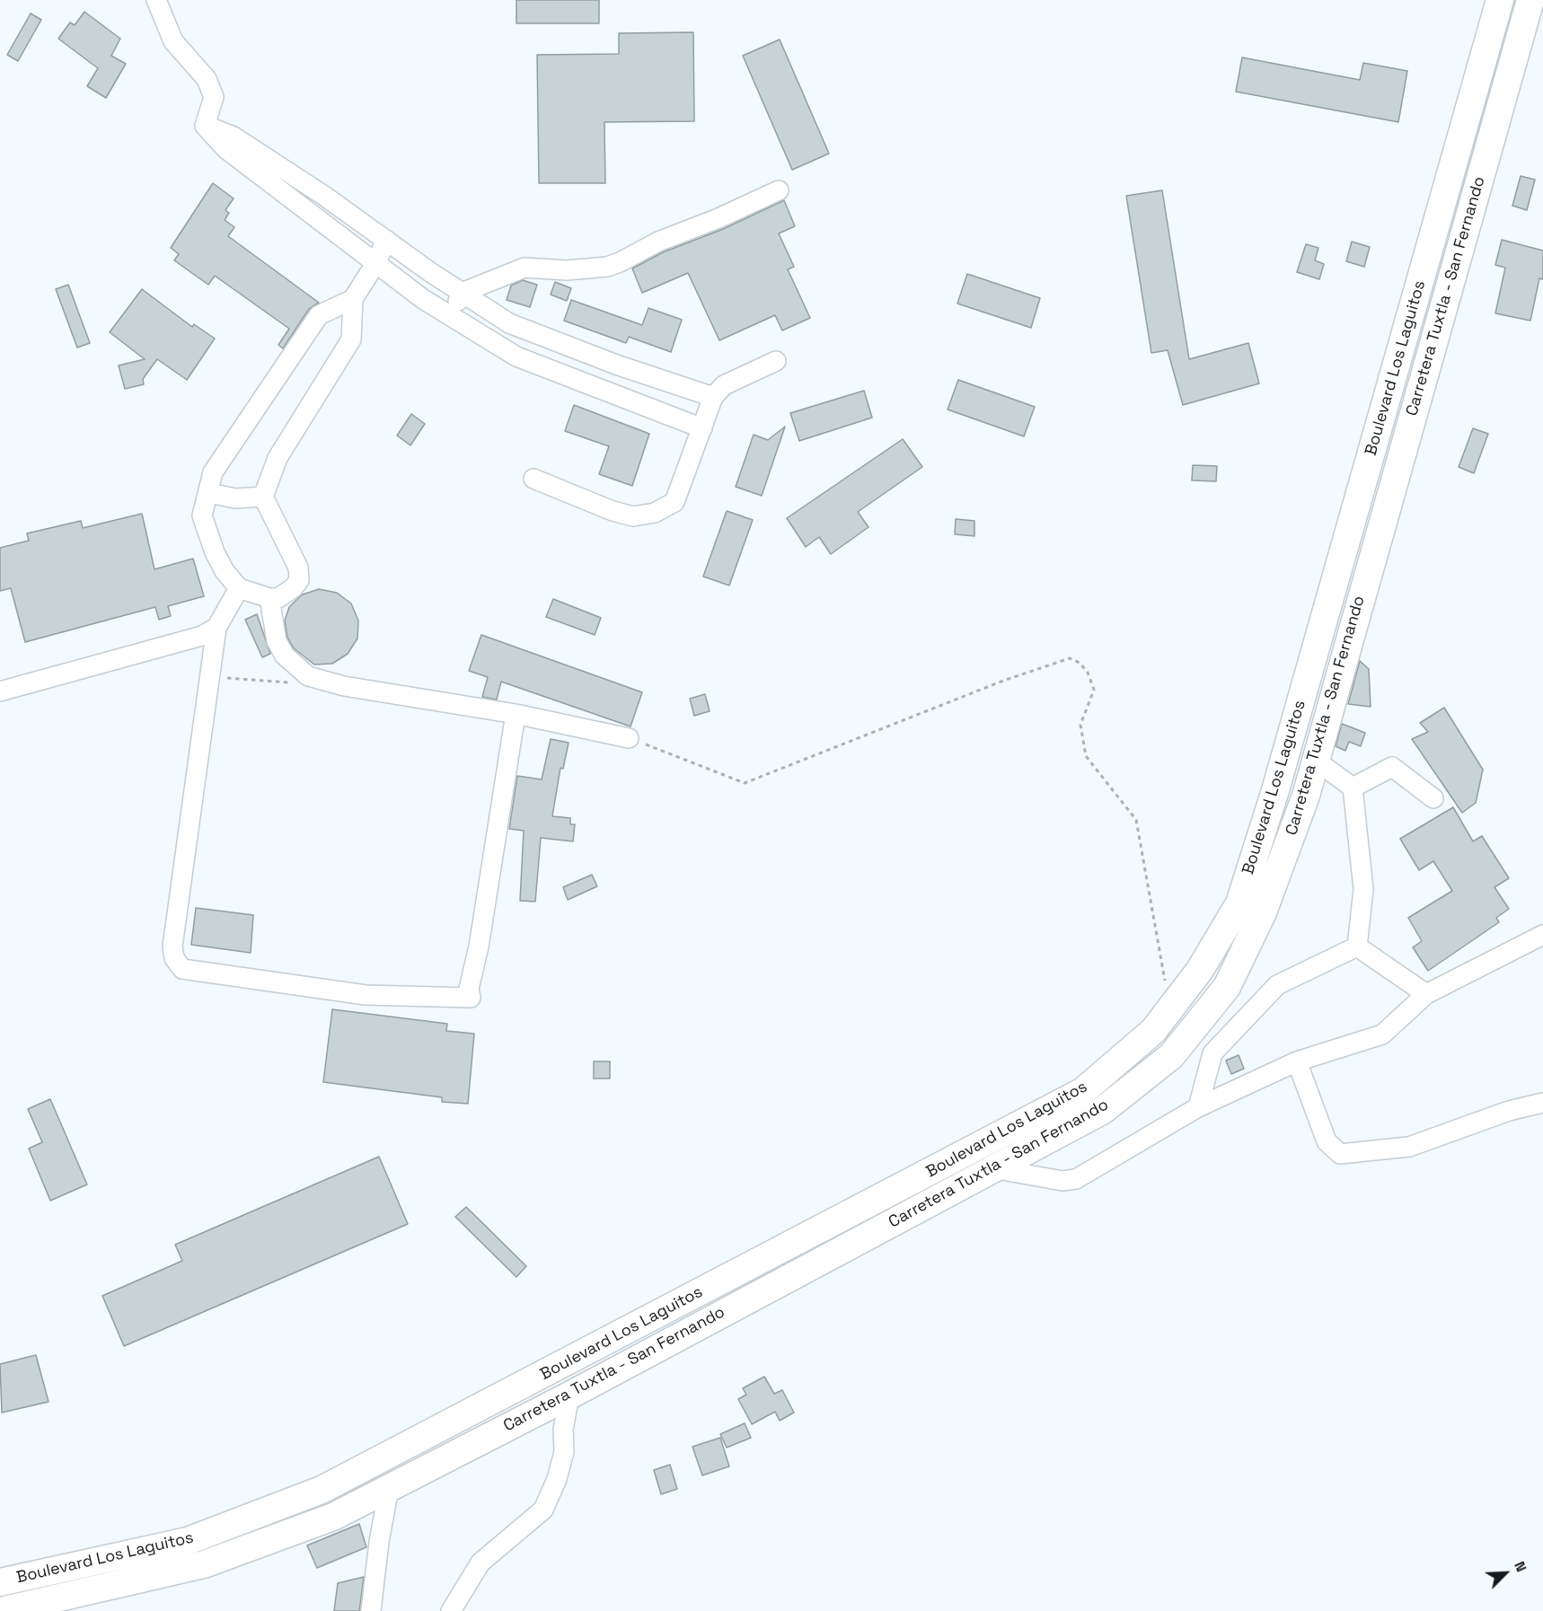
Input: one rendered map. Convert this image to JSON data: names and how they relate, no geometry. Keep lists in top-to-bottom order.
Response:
{
  "streets": {
    "main road": ["Carretera Tuxtla - San Fernando", "Boulevard Los Laguitos"]
  },
  "north": "top right"
}
